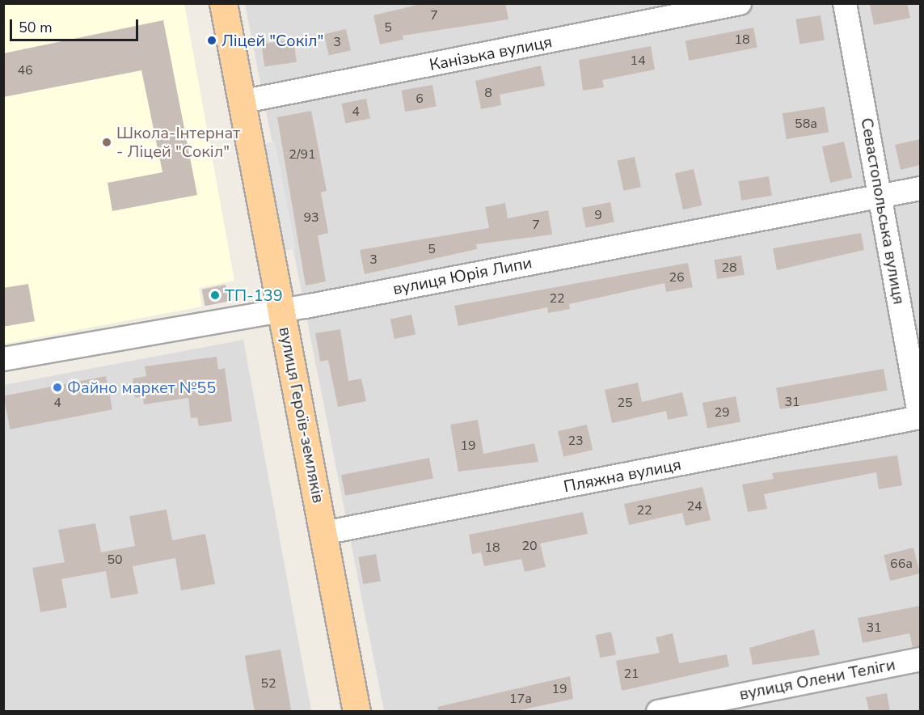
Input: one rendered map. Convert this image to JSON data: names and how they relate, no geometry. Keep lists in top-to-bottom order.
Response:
{
  "streets": {
    "main road": ["вулиця Героїв-земляків"],
    "street": [
      "Канізька вулиця",
      "Севастопольська вулиця",
      "вулиця Юрія Липи",
      "Пляжна вулиця",
      "вулиця Олени Теліги"
    ]
  },
  "crossings": [
    ["Канізька вулиця", "вулиця Героїв-земляків"],
    ["Севастопольська вулиця", "вулиця Юрія Липи"],
    ["Севастопольська вулиця", "Пляжна вулиця"],
    ["вулиця Юрія Липи", "вулиця Героїв-земляків"],
    ["вулиця Героїв-земляків", "Пляжна вулиця"]
  ],
  "places": [
    "Ліцей \"Сокіл\"",
    "Школа-Інтернат - Ліцей \"Сокіл\"",
    "ТП-139",
    "Файно маркет №55"
  ],
  "house_numbers": [
    "7",
    "5",
    "18",
    "3",
    "14",
    "46",
    "8",
    "6",
    "4",
    "58а",
    "2/91",
    "9",
    "93",
    "7",
    "5",
    "3",
    "28",
    "26",
    "22",
    "31",
    "4",
    "25",
    "29",
    "23",
    "19",
    "24",
    "22",
    "20",
    "18",
    "50",
    "66а",
    "31",
    "21",
    "52",
    "19",
    "17а"
  ],
  "scale_bar": "50 m"
}
